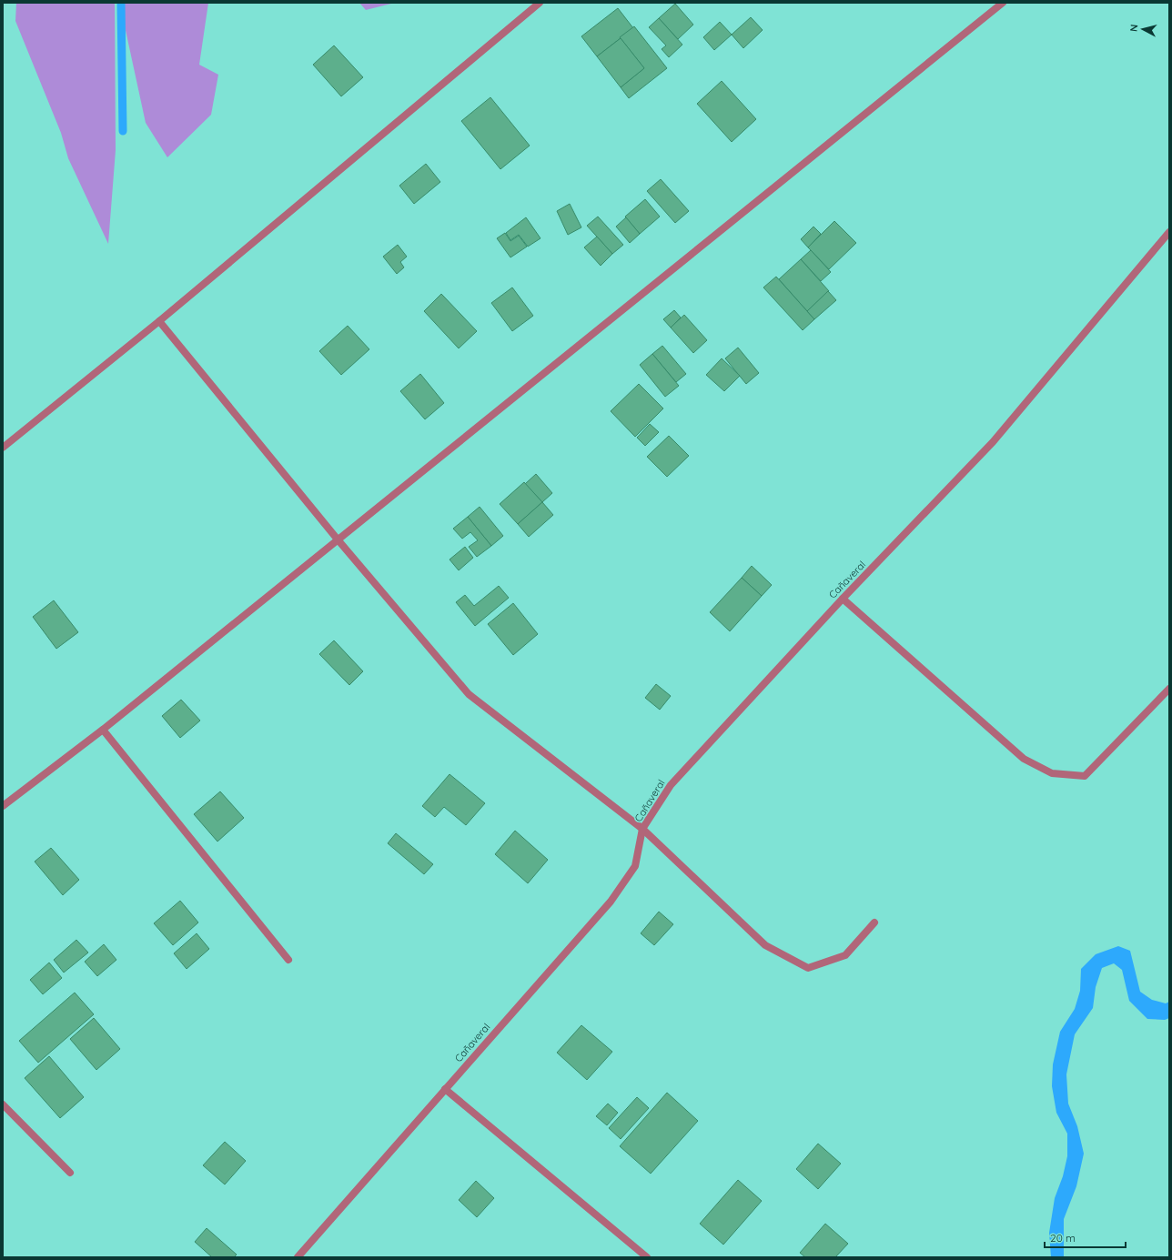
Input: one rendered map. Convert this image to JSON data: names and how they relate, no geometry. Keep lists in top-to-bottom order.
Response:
{
  "streets": {
    "street": ["Cañaveral"]
  },
  "scale_bar": "20 m",
  "north": "left"
}
